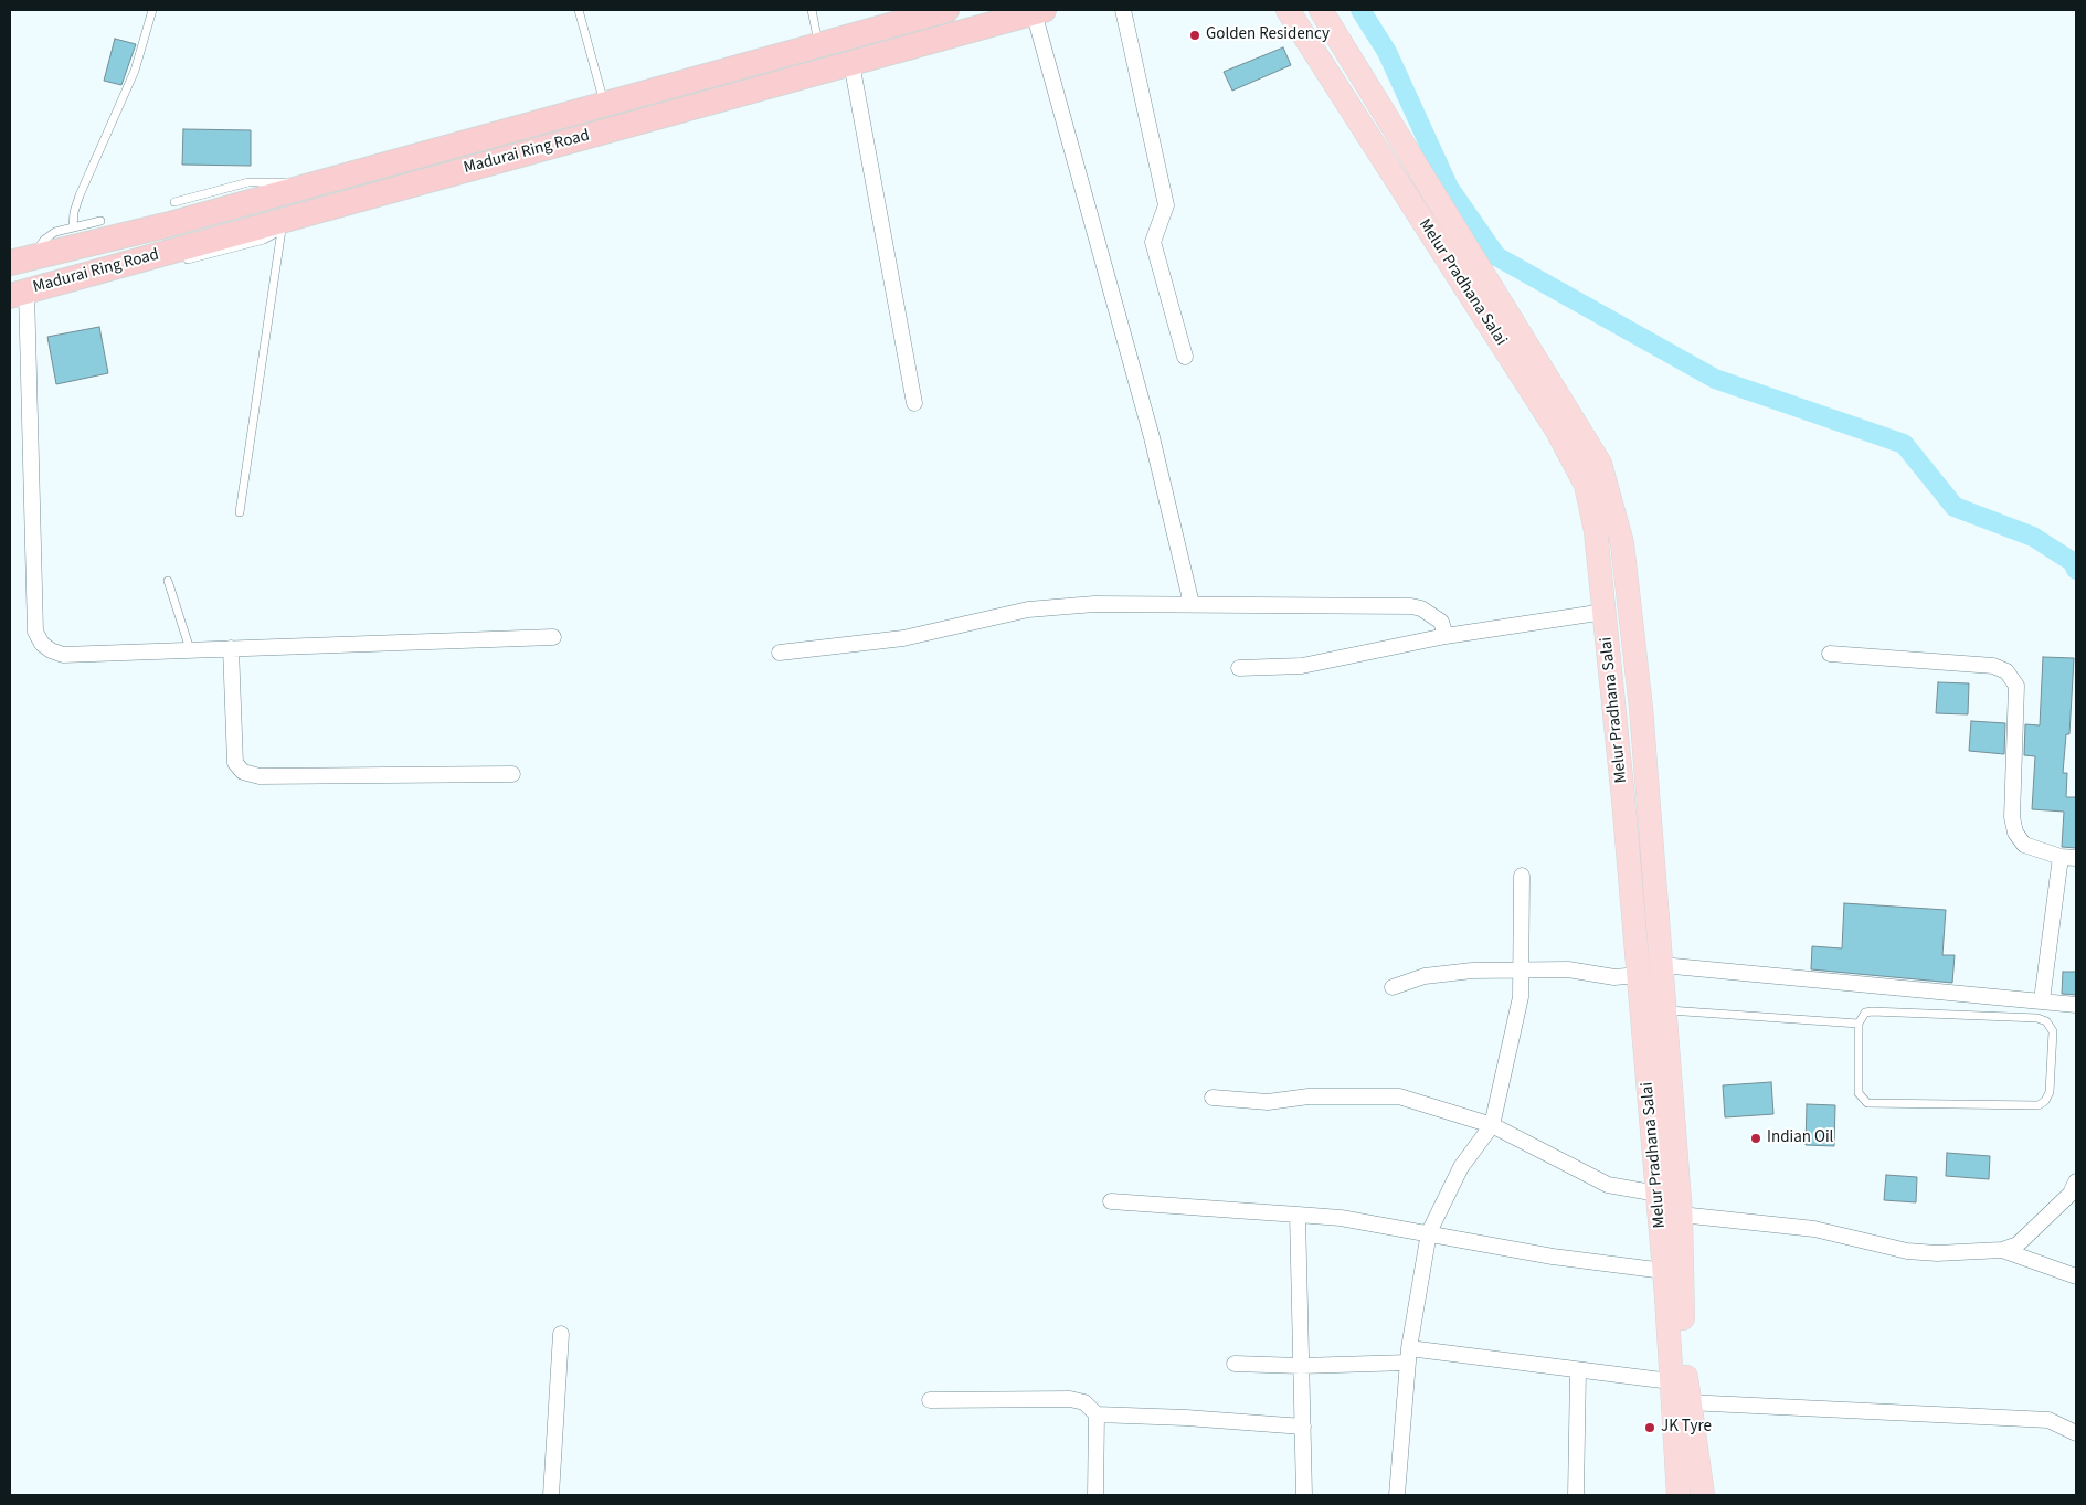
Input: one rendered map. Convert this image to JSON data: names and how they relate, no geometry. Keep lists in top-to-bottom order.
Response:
{
  "streets": {
    "highway": ["Madurai Ring Road"],
    "main road": ["Melur Pradhana Salai"]
  },
  "places": ["Golden Residency", "Indian Oil", "JK Tyre"]
}
